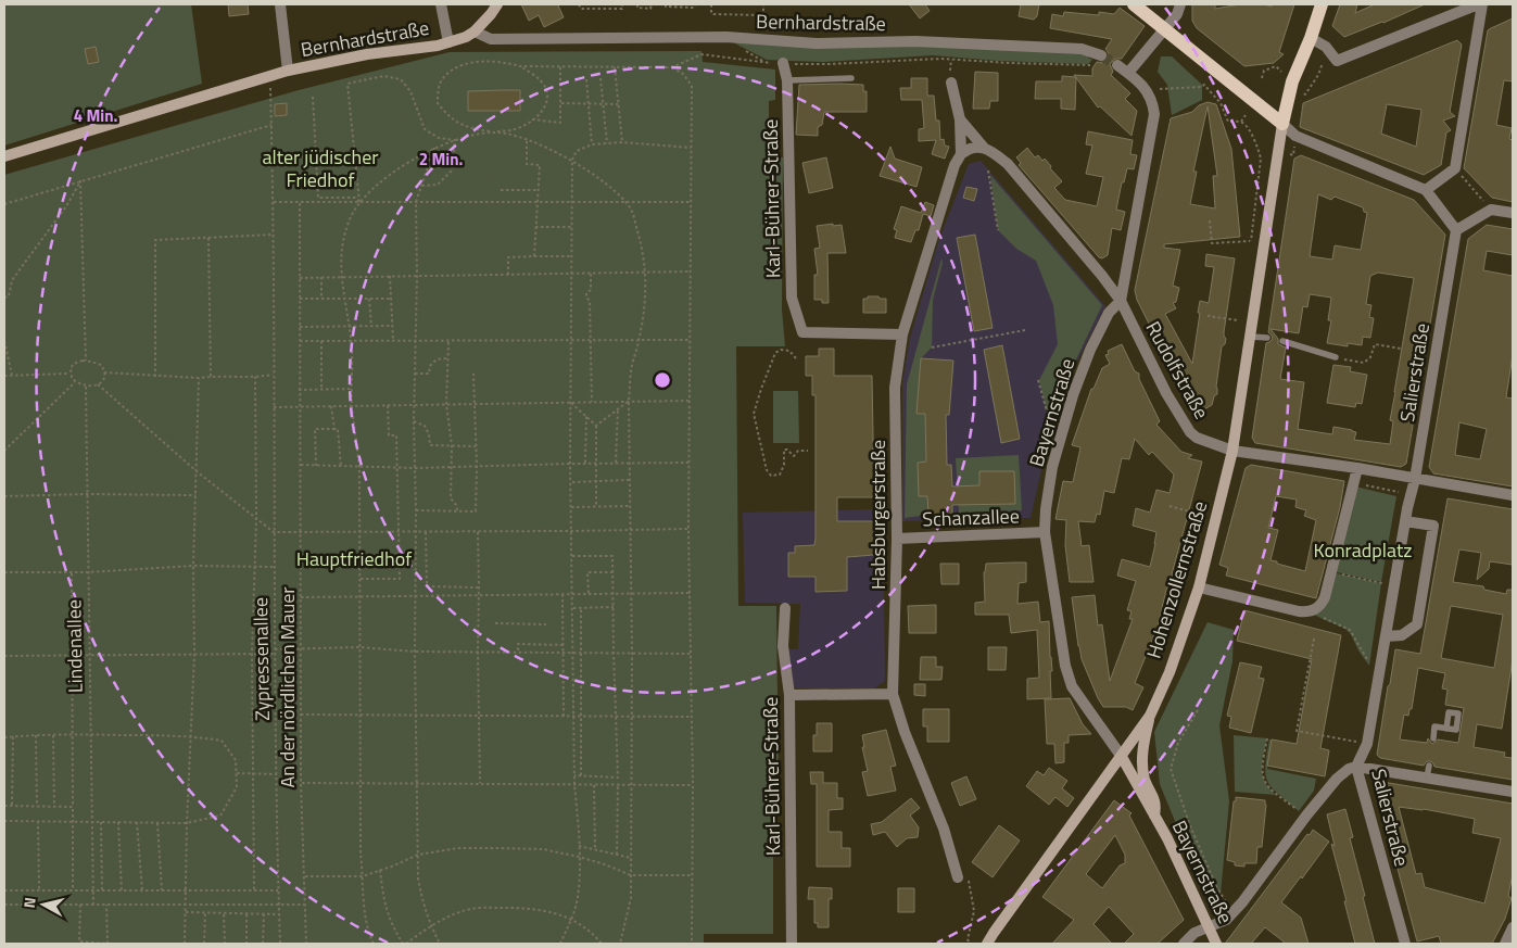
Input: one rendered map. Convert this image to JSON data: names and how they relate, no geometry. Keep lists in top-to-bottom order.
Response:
{
  "streets": {
    "main road": ["Bernhardstraße", "Bayernstraße", "Hohenzollernstraße"],
    "street": [
      "Karl-Bührer-Straße",
      "Rudolfstraße",
      "Salierstraße",
      "Habsburgerstraße",
      "Schanzallee"
    ],
    "path": ["Lindenallee", "Zypressenallee", "An der nördlichen Mauer"]
  },
  "crossings": [
    ["Bernhardstraße", "Zypressenallee"],
    ["Karl-Bührer-Straße", "Habsburgerstraße"],
    ["Rudolfstraße", "Salierstraße"],
    ["Rudolfstraße", "Bayernstraße"],
    ["Rudolfstraße", "Habsburgerstraße"],
    ["Rudolfstraße", "Hohenzollernstraße"],
    ["Bayernstraße", "Schanzallee"],
    ["Bayernstraße", "Hohenzollernstraße"],
    ["Habsburgerstraße", "Schanzallee"]
  ],
  "parks": ["alter jüdischer Friedhof", "Konradplatz", "Hauptfriedhof"],
  "north": "left",
  "rings": ["4 Min.", "2 Min."]
}
